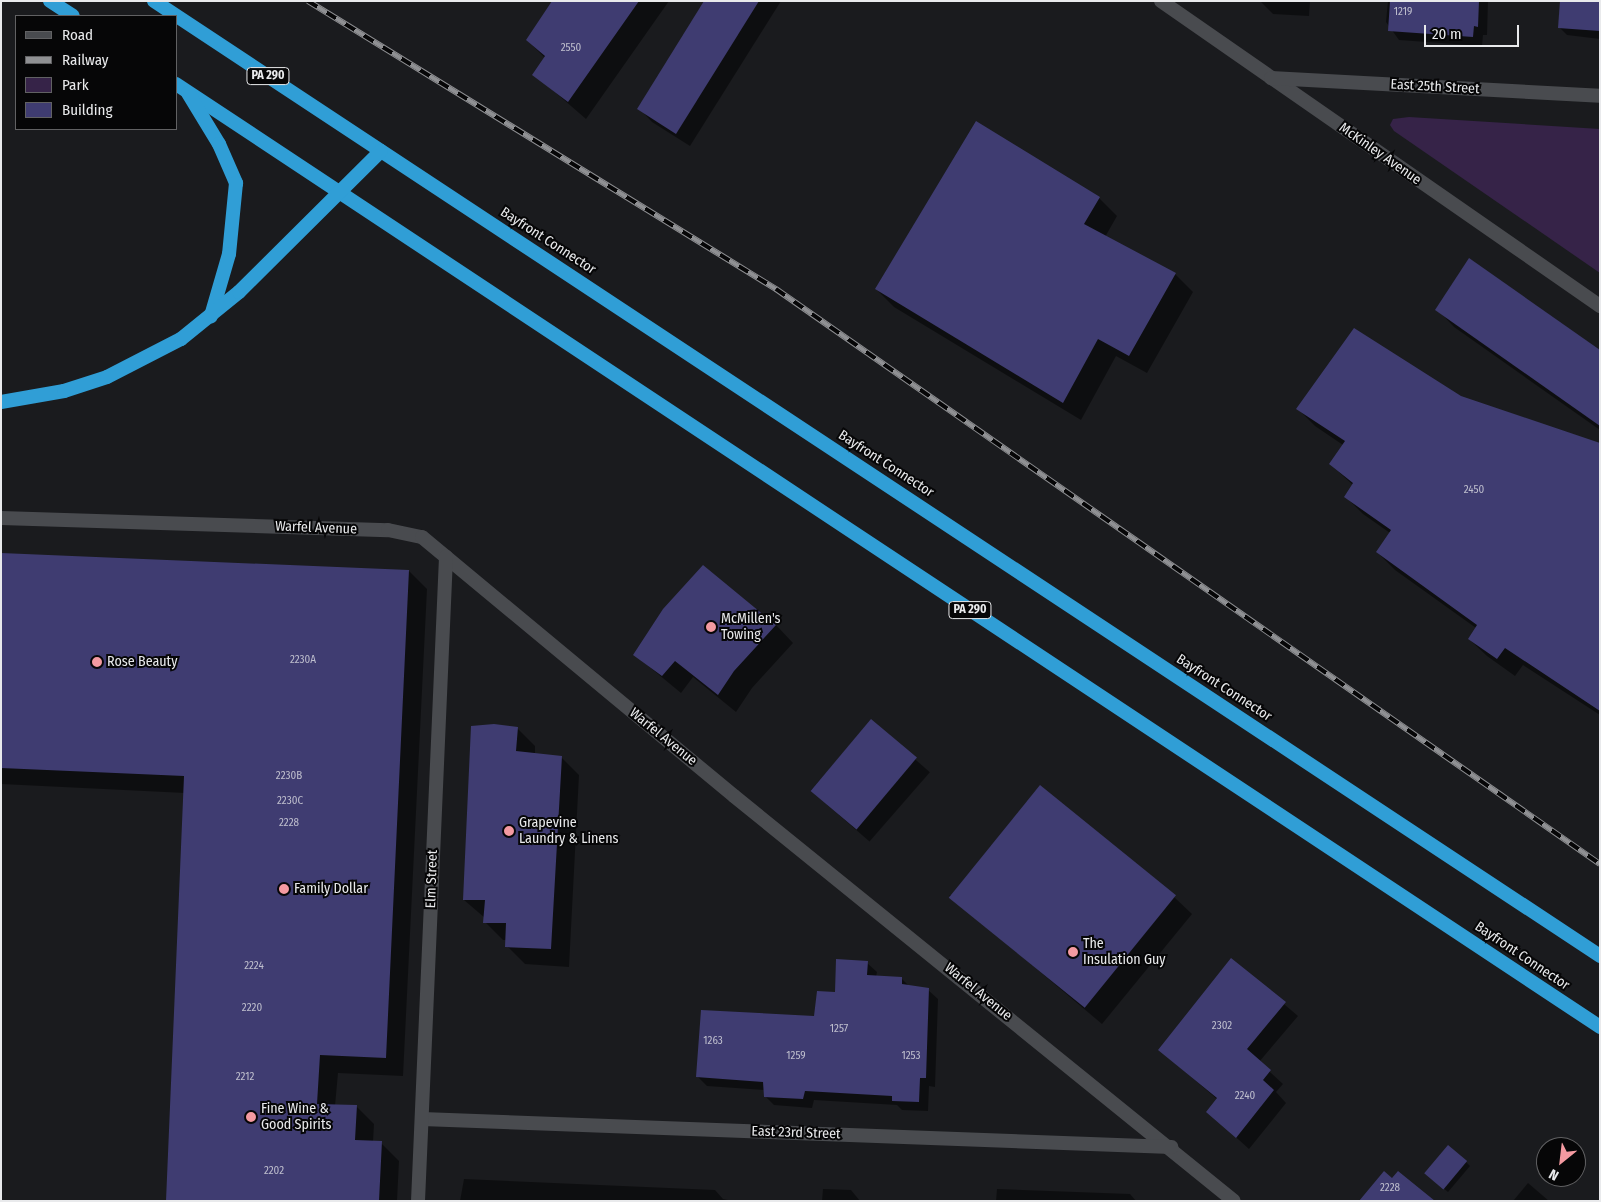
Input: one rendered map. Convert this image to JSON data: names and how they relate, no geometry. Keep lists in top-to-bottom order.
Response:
{
  "streets": {
    "highway": ["PA 290", "Bayfront Connector"],
    "street": [
      "East 25th Street",
      "McKinley Avenue",
      "Warfel Avenue",
      "Elm Street",
      "East 23rd Street"
    ]
  },
  "crossings": [
    ["East 25th Street", "McKinley Avenue"],
    ["Warfel Avenue", "Elm Street"],
    ["Warfel Avenue", "East 23rd Street"],
    ["Elm Street", "East 23rd Street"]
  ],
  "places": [
    "McMillen's Towing",
    "Rose Beauty",
    "Grapevine Laundry & Linens",
    "Family Dollar",
    "The Insulation Guy",
    "Fine Wine & Good Spirits"
  ],
  "house_numbers": [
    "1219",
    "2550",
    "2450",
    "2230A",
    "2230B",
    "2230C",
    "2228",
    "2224",
    "2220",
    "2302",
    "1257",
    "1263",
    "1259",
    "1253",
    "2212",
    "2240",
    "2202",
    "2228"
  ],
  "legend": [
    "Road",
    "Railway",
    "Park",
    "Building"
  ],
  "scale_bar": "20 m",
  "north": "bottom left"
}
